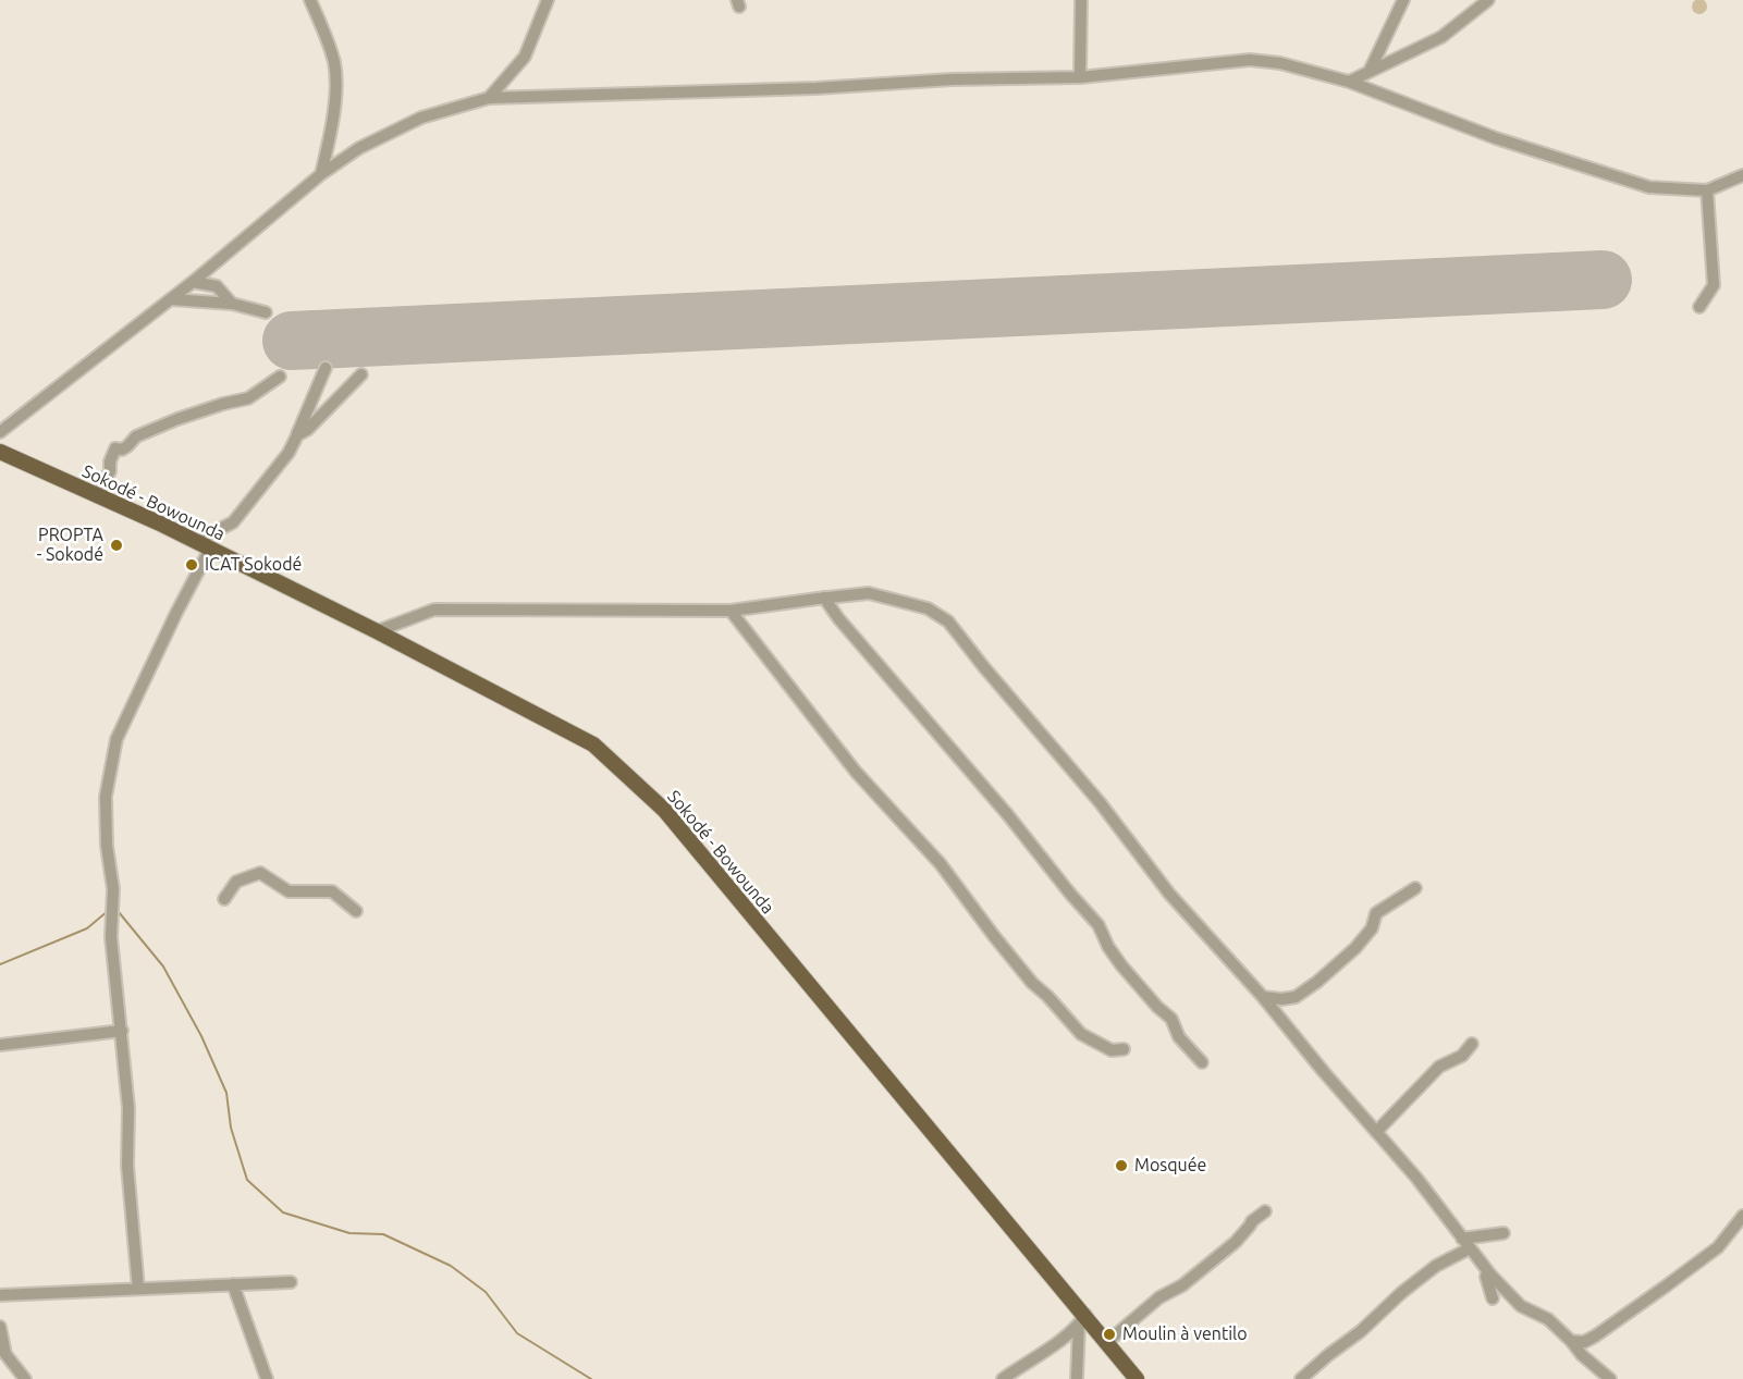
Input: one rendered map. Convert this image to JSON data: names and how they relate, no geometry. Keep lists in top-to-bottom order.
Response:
{
  "streets": {
    "main road": ["Sokodé - Bowounda"]
  },
  "places": [
    "PROPTA - Sokodé",
    "ICAT Sokodé",
    "Mosquée",
    "Moulin à ventilo"
  ]
}
